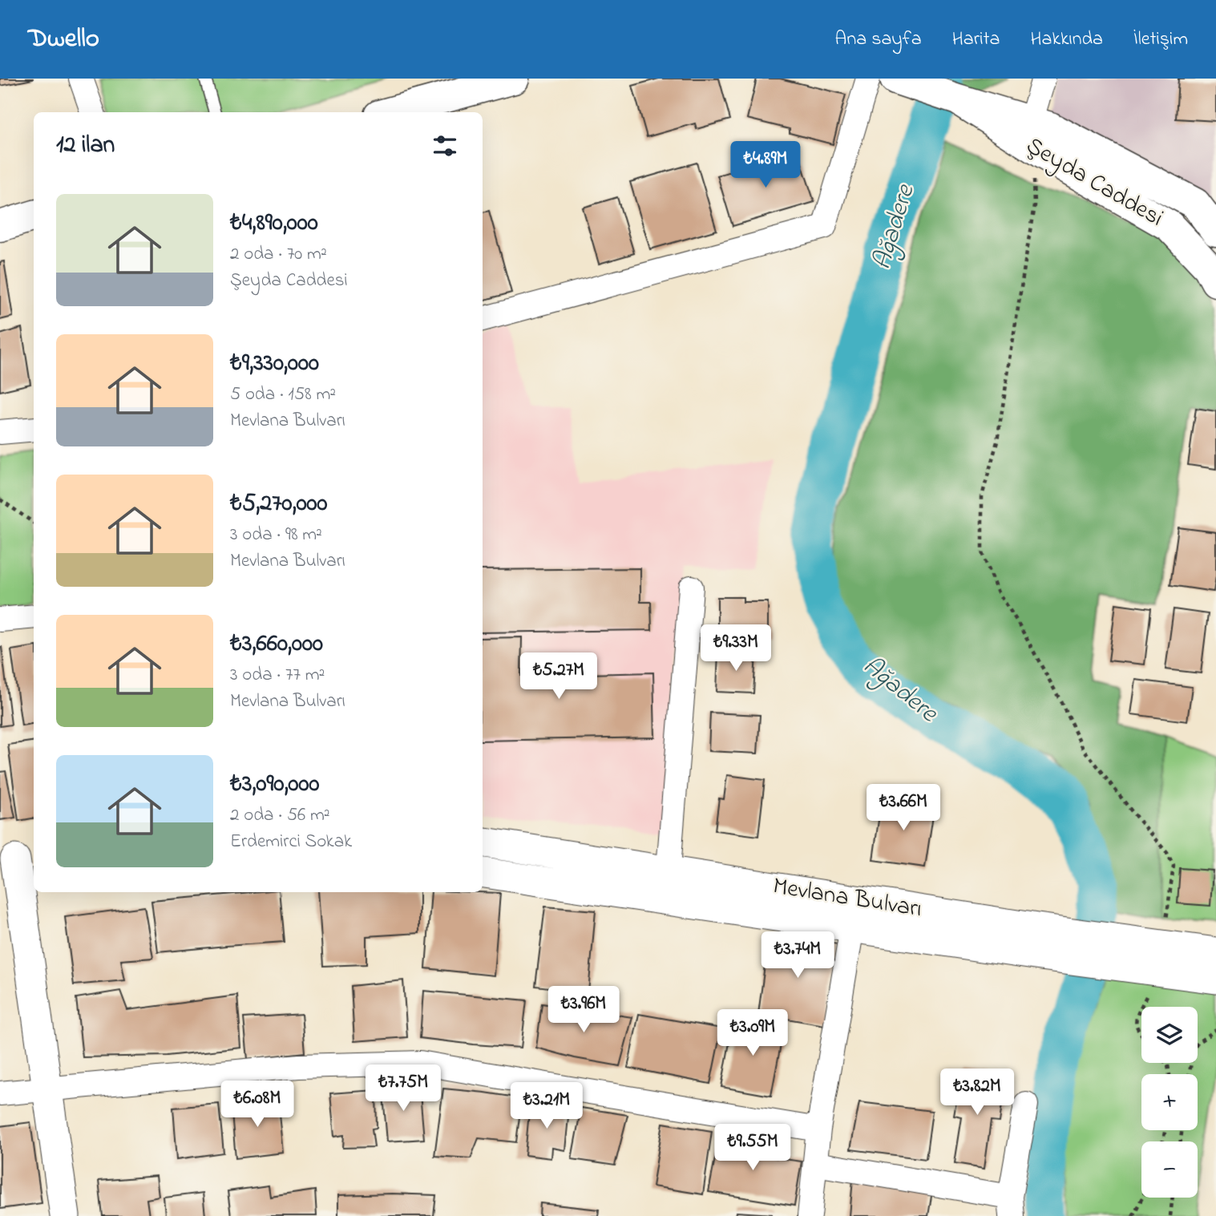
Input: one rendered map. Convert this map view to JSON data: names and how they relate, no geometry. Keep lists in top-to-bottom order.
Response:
{
  "streets": {
    "main road": ["Şeyda Caddesi"],
    "street": ["Mevlana Bulvarı"]
  },
  "water": ["Ağadere"],
  "page": {
    "header": "Dwello",
    "nav": [
      "Ana sayfa",
      "Harita",
      "Hakkında",
      "İletişim"
    ],
    "heading": "12 ilan",
    "price": [
      "₺4.89M",
      "₺9.33M",
      "₺5.27M",
      "₺3.66M",
      "₺3.74M",
      "₺3.96M",
      "₺3.09M",
      "₺7.75M",
      "₺3.82M",
      "₺6.08M",
      "₺3.21M",
      "₺9.55M"
    ],
    "list": [
      {
        "name": "₺4,890,000",
        "note": "2 oda · 70 m² · Şeyda Caddesi"
      },
      {
        "name": "₺9,330,000",
        "note": "5 oda · 158 m² · Mevlana Bulvarı"
      },
      {
        "name": "₺5,270,000",
        "note": "3 oda · 98 m² · Mevlana Bulvarı"
      },
      {
        "name": "₺3,660,000",
        "note": "3 oda · 77 m² · Mevlana Bulvarı"
      },
      {
        "name": "₺3,090,000",
        "note": "2 oda · 56 m² · Erdemirci Sokak"
      }
    ],
    "map_buttons": ["+", "−"]
  }
}
